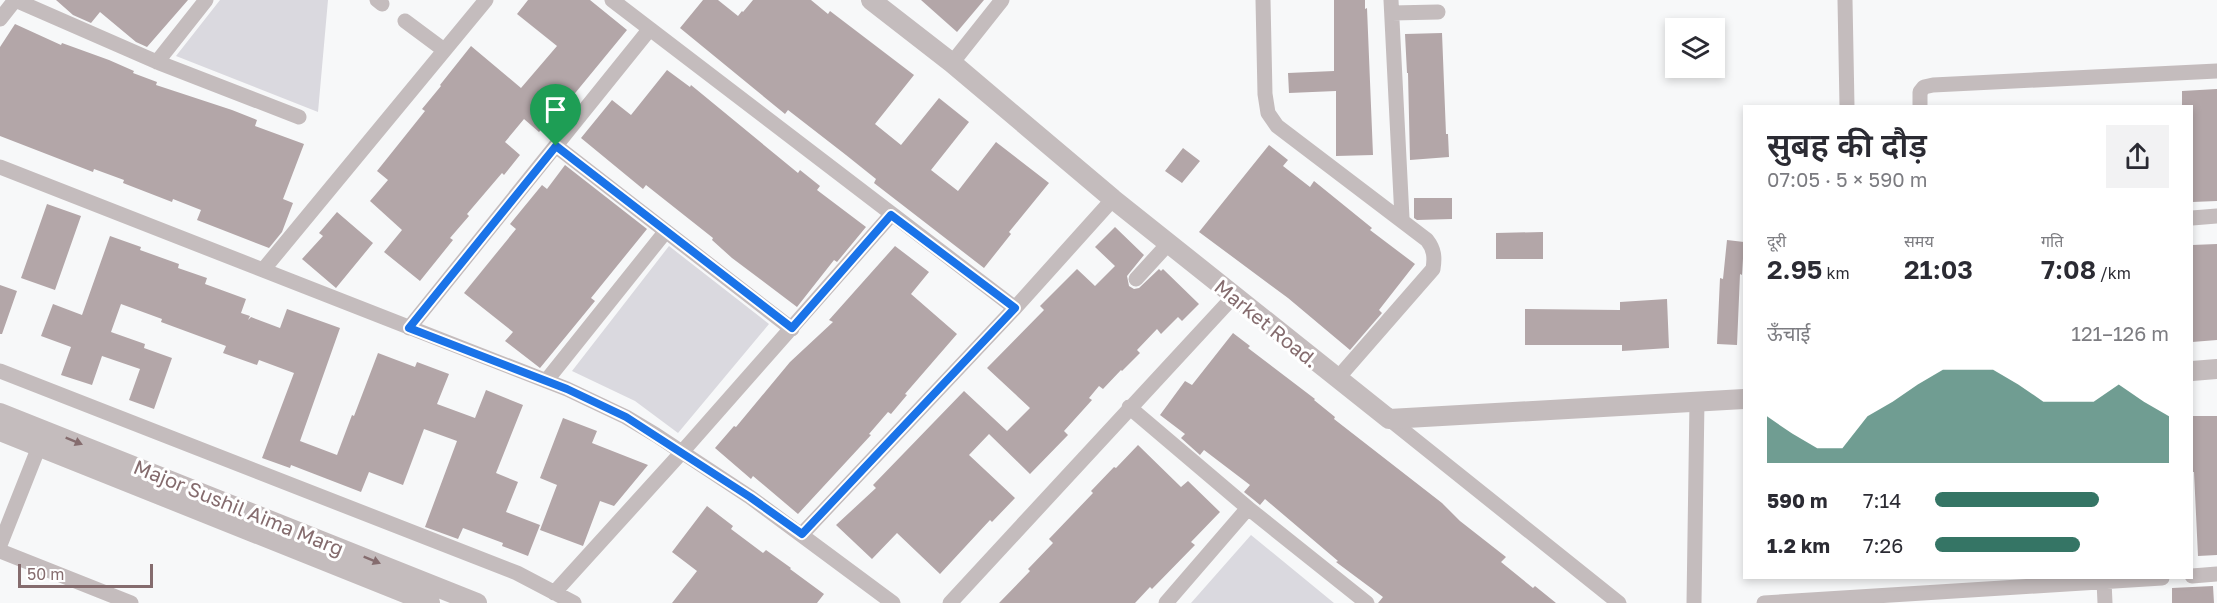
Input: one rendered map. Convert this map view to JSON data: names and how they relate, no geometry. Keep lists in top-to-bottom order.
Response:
{
  "streets": {
    "street": ["Market Road.", "Major Sushil Aima Marg"]
  },
  "scale_bar": "50 m",
  "page": {
    "heading": ["सुबह की दौड़", "07:05 · 5 × 590 m"],
    "stats": [
      ["दूरी", "2.95 km"],
      ["समय", "21:03"],
      ["गति", "7:08 /km"]
    ],
    "chart": ["ऊँचाई", "121–126 m"],
    "list": [
      {
        "name": "590 m",
        "note": "7:14"
      },
      {
        "name": "1.2 km",
        "note": "7:26"
      }
    ],
    "scale": "50 m"
  }
}
